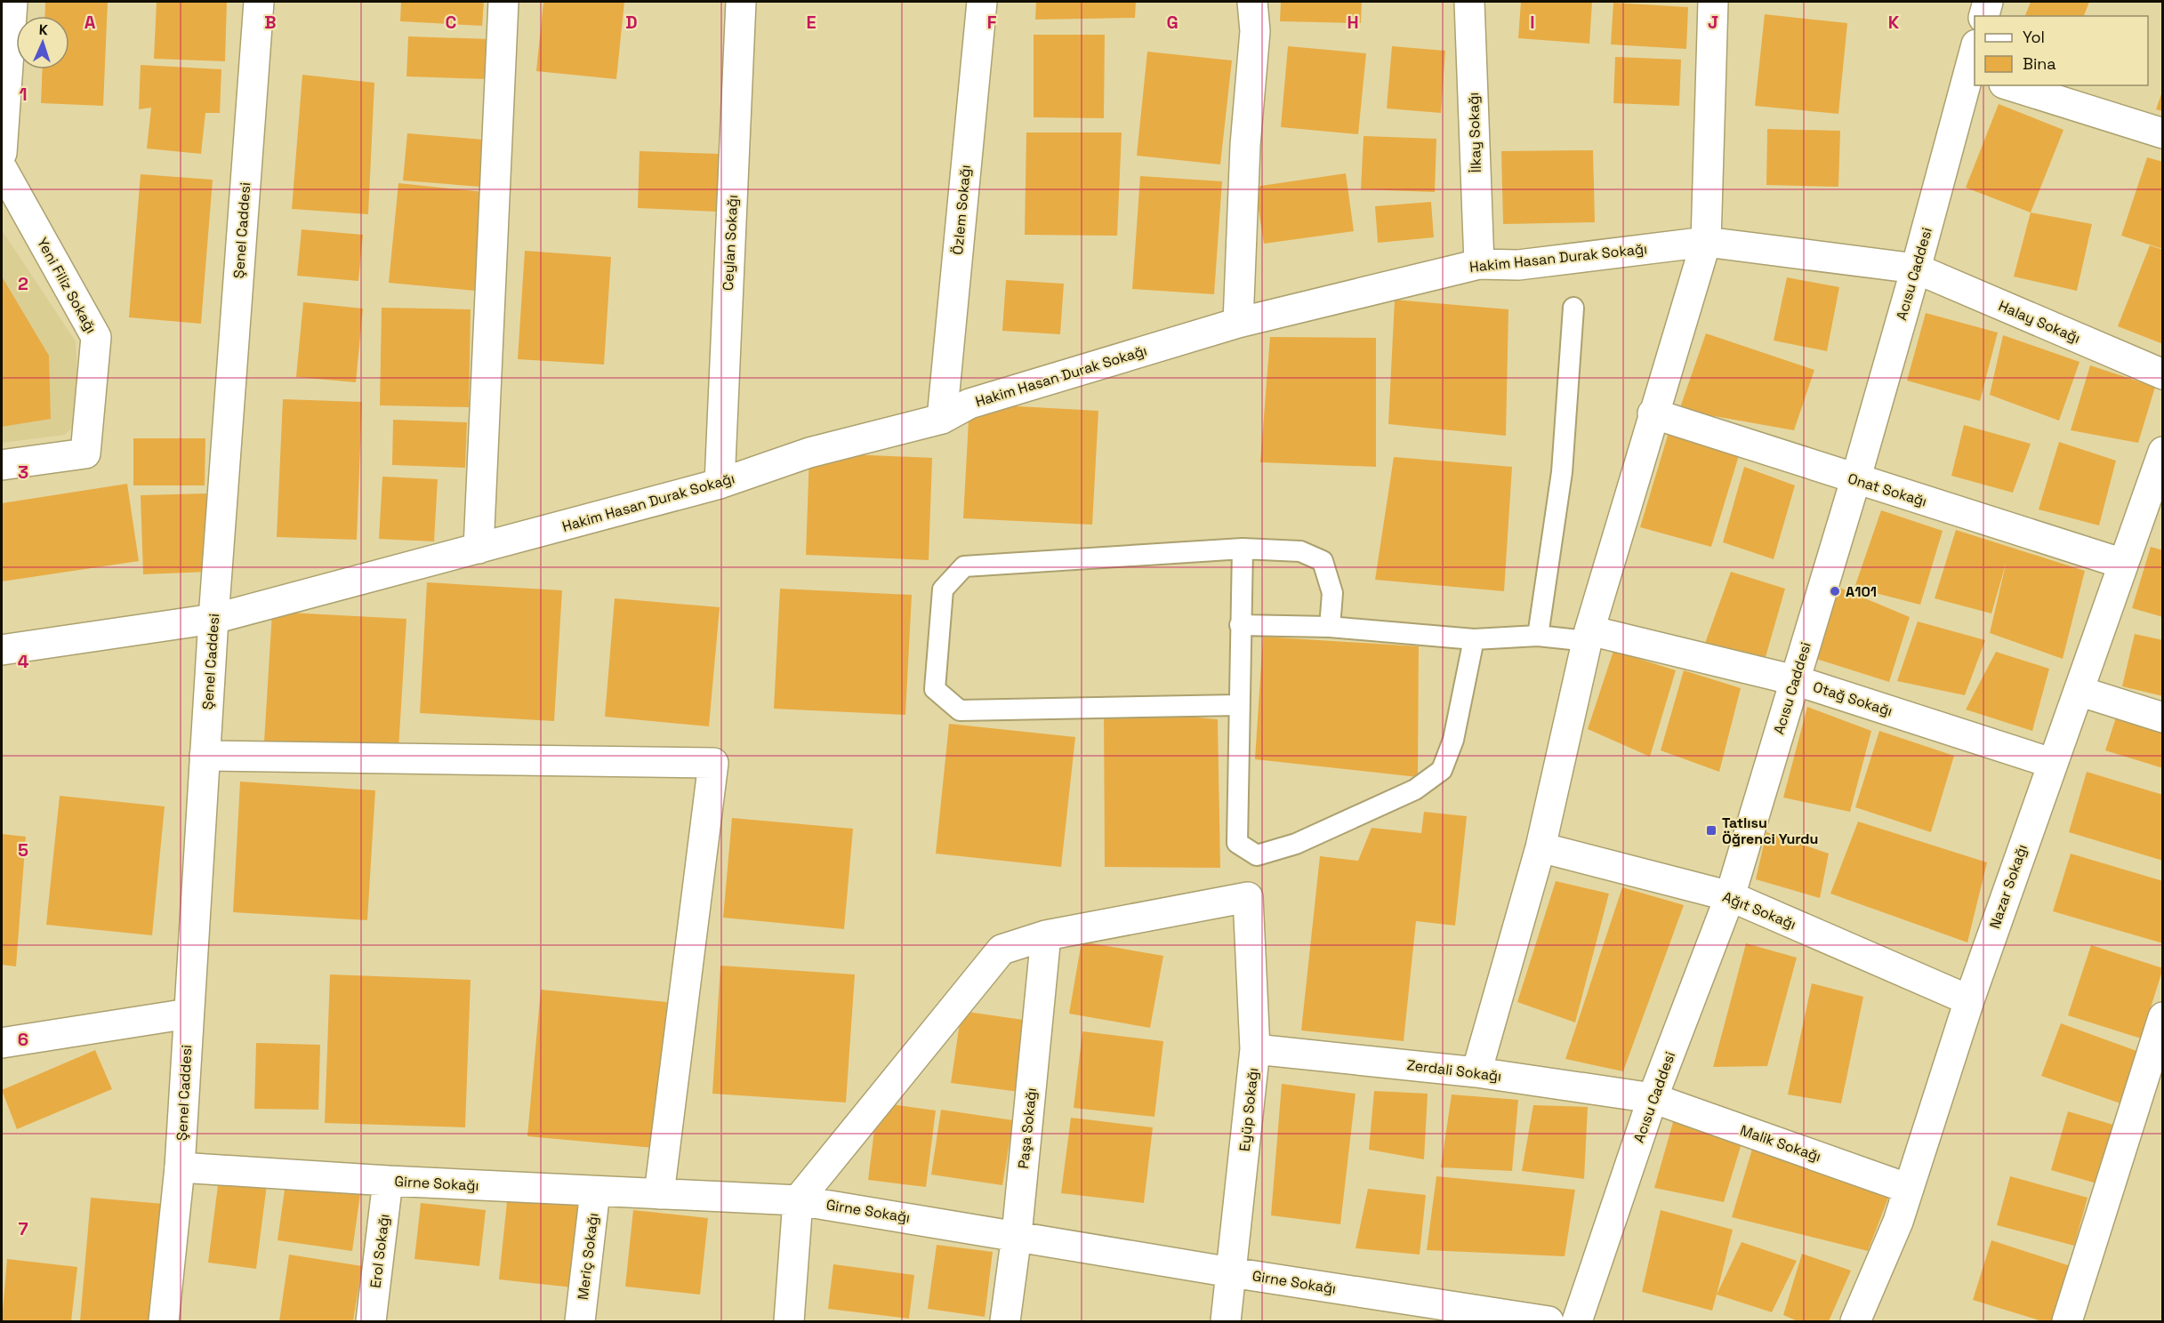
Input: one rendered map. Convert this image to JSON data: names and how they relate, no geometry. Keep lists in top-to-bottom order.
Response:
{
  "streets": {
    "street": [
      "İlkay Sokağı",
      "Özlem Sokağı",
      "Şenel Caddesi",
      "Ceylan Sokağı",
      "Hakim Hasan Durak Sokağı",
      "Acısu Caddesi",
      "Yeni Filiz Sokağı",
      "Halay Sokağı",
      "Onat Sokağı",
      "Otağ Sokağı",
      "Nazar Sokağı",
      "Ağıt Sokağı",
      "Zerdali Sokağı",
      "Eyüp Sokağı",
      "Paşa Sokağı",
      "Malik Sokağı",
      "Girne Sokağı",
      "Erol Sokağı",
      "Meriç Sokağı"
    ]
  },
  "crossings": [
    ["İlkay Sokağı", "Hakim Hasan Durak Sokağı"],
    ["Özlem Sokağı", "Hakim Hasan Durak Sokağı"],
    ["Şenel Caddesi", "Hakim Hasan Durak Sokağı"],
    ["Şenel Caddesi", "Girne Sokağı"],
    ["Ceylan Sokağı", "Hakim Hasan Durak Sokağı"],
    ["Hakim Hasan Durak Sokağı", "Acısu Caddesi"],
    ["Hakim Hasan Durak Sokağı", "Halay Sokağı"],
    ["Acısu Caddesi", "Halay Sokağı"],
    ["Acısu Caddesi", "Onat Sokağı"],
    ["Acısu Caddesi", "Otağ Sokağı"],
    ["Acısu Caddesi", "Ağıt Sokağı"],
    ["Acısu Caddesi", "Zerdali Sokağı"],
    ["Acısu Caddesi", "Malik Sokağı"],
    ["Onat Sokağı", "Nazar Sokağı"],
    ["Otağ Sokağı", "Nazar Sokağı"],
    ["Nazar Sokağı", "Ağıt Sokağı"],
    ["Nazar Sokağı", "Malik Sokağı"],
    ["Zerdali Sokağı", "Eyüp Sokağı"],
    ["Zerdali Sokağı", "Malik Sokağı"],
    ["Eyüp Sokağı", "Paşa Sokağı"],
    ["Eyüp Sokağı", "Girne Sokağı"],
    ["Paşa Sokağı", "Girne Sokağı"],
    ["Girne Sokağı", "Erol Sokağı"],
    ["Girne Sokağı", "Meriç Sokağı"]
  ],
  "places": {
    "other": ["A101"],
    "transit": ["Tatlısu Öğrenci Yurdu"]
  },
  "legend": ["Yol", "Bina"],
  "north": "top",
  "grid": {
    "columns": [
      "A",
      "B",
      "C",
      "D",
      "E",
      "F",
      "G",
      "H",
      "I",
      "J",
      "K"
    ],
    "rows": [
      "1",
      "2",
      "3",
      "4",
      "5",
      "6",
      "7"
    ]
  }
}
